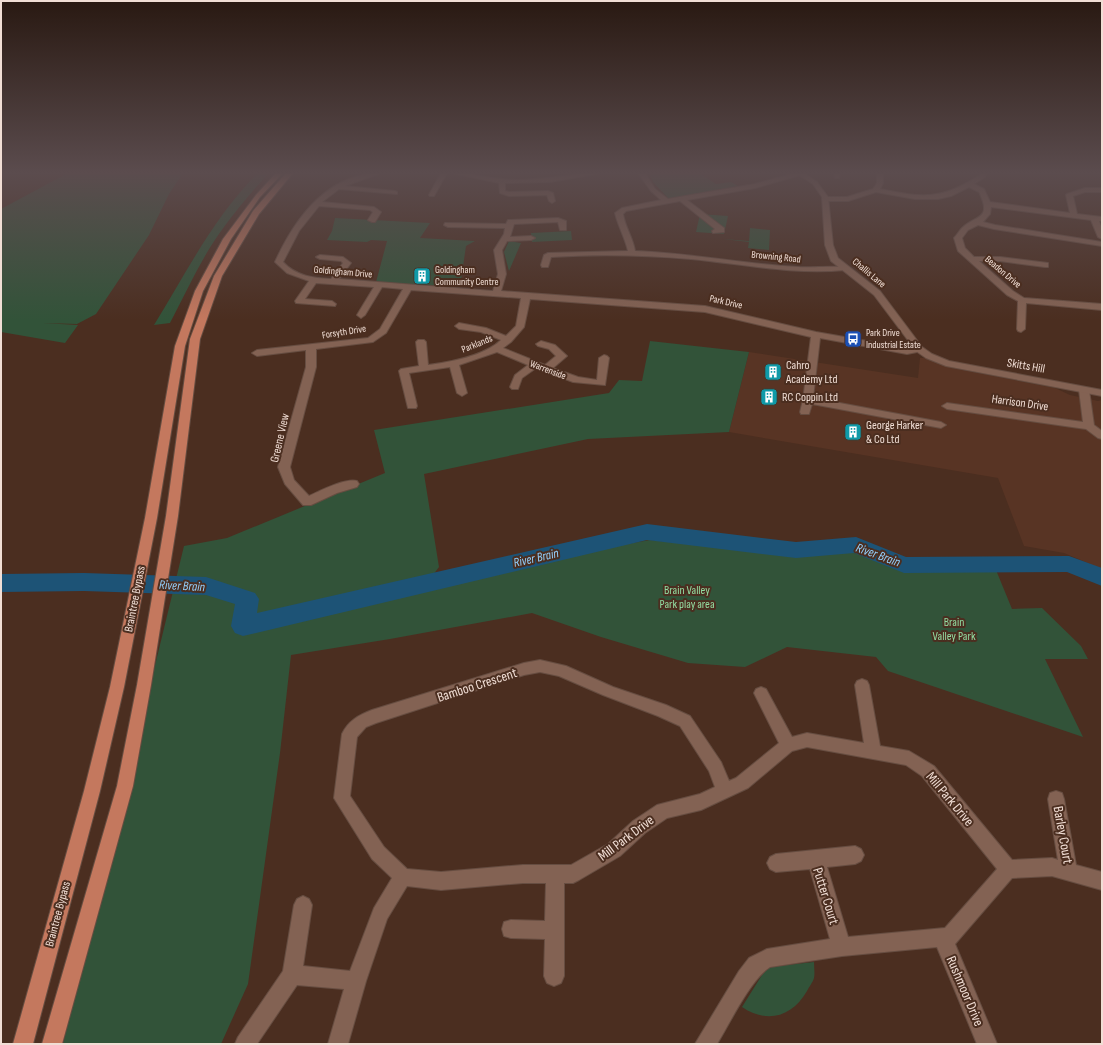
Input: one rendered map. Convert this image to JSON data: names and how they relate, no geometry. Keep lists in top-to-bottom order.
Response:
{
  "streets": {
    "highway": ["Braintree Bypass"],
    "street": [
      "Browning Road",
      "Goldingham Drive",
      "Beadon Drive",
      "Challis Lane",
      "Park Drive",
      "Forsyth Drive",
      "Parklands",
      "Skitts Hill",
      "Warrenside",
      "Harrison Drive",
      "Greene View",
      "Bamboo Crescent",
      "Mill Park Drive",
      "Barley Court",
      "Putter Court",
      "Rushmoor Drive"
    ]
  },
  "crossings": [
    ["Browning Road", "Challis Lane"],
    ["Goldingham Drive", "Park Drive"],
    ["Goldingham Drive", "Forsyth Drive"],
    ["Goldingham Drive", "Parklands"],
    ["Challis Lane", "Park Drive"],
    ["Challis Lane", "Skitts Hill"],
    ["Park Drive", "Parklands"],
    ["Forsyth Drive", "Greene View"],
    ["Parklands", "Warrenside"],
    ["Bamboo Crescent", "Mill Park Drive"]
  ],
  "water": ["River Brain"],
  "parks": ["Brain Valley Park play area", "Brain Valley Park"],
  "places": {
    "building": [
      "Goldingham Community Centre",
      "Cahro Academy Ltd",
      "RC Coppin Ltd",
      "George Harker & Co Ltd"
    ],
    "bus stop": ["Park Drive Industrial Estate"]
  }
}
